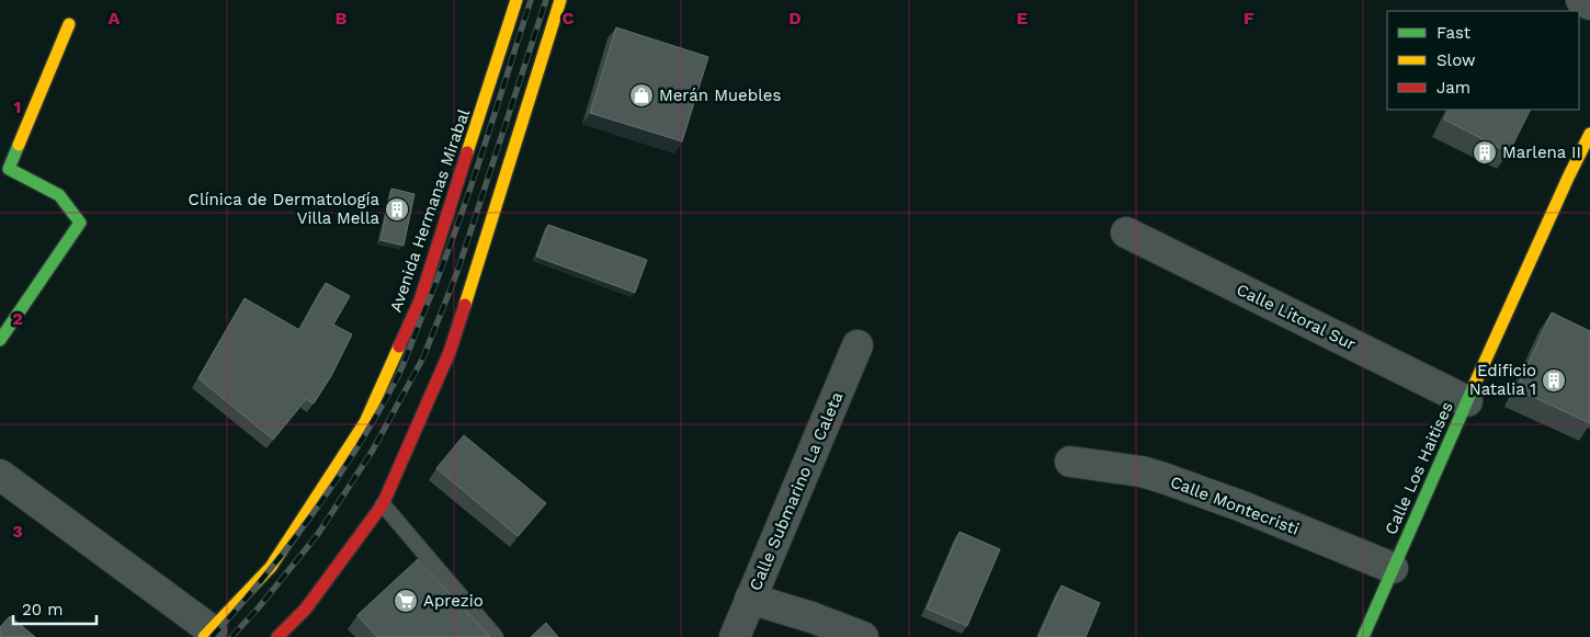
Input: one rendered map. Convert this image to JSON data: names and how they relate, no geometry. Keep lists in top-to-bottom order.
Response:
{
  "streets": {
    "main road": ["Avenida Hermanas Mirabal", "Calle Los Haitises"],
    "street": ["Calle Litoral Sur", "Calle Submarino La Caleta", "Calle Montecristi"]
  },
  "crossings": [
    ["Calle Litoral Sur", "Calle Los Haitises"],
    ["Calle Los Haitises", "Calle Montecristi"]
  ],
  "places": {
    "shop": ["Merán Muebles"],
    "building": ["Marlena II", "Clínica de Dermatología Villa Mella", "Edificio Natalia 1"],
    "supermarket": ["Aprezio"]
  },
  "legend": ["Fast", "Slow", "Jam"],
  "scale_bar": "20 m",
  "grid": {
    "columns": [
      "A",
      "B",
      "C",
      "D",
      "E",
      "F"
    ],
    "rows": ["1", "2", "3"]
  }
}
